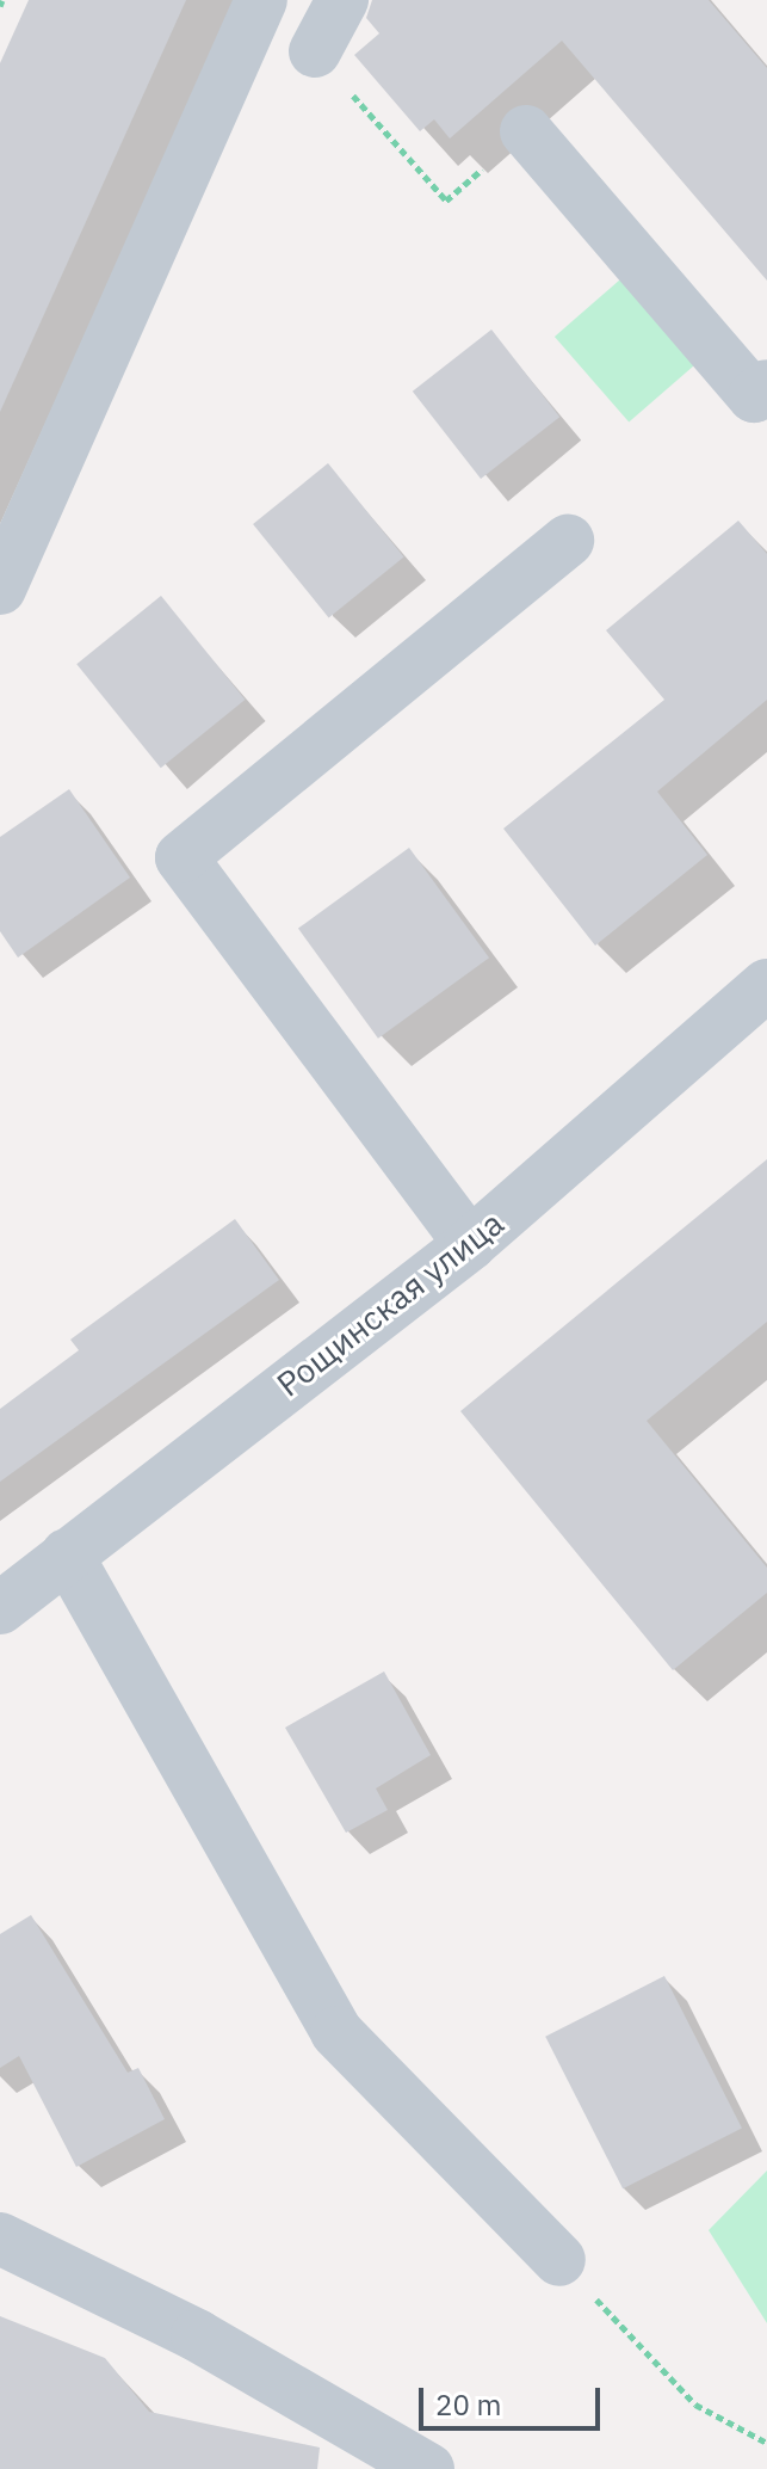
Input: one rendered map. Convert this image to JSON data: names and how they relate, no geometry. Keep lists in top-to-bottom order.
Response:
{
  "streets": {
    "street": ["Рощинская улица"]
  },
  "scale_bar": "20 m"
}
